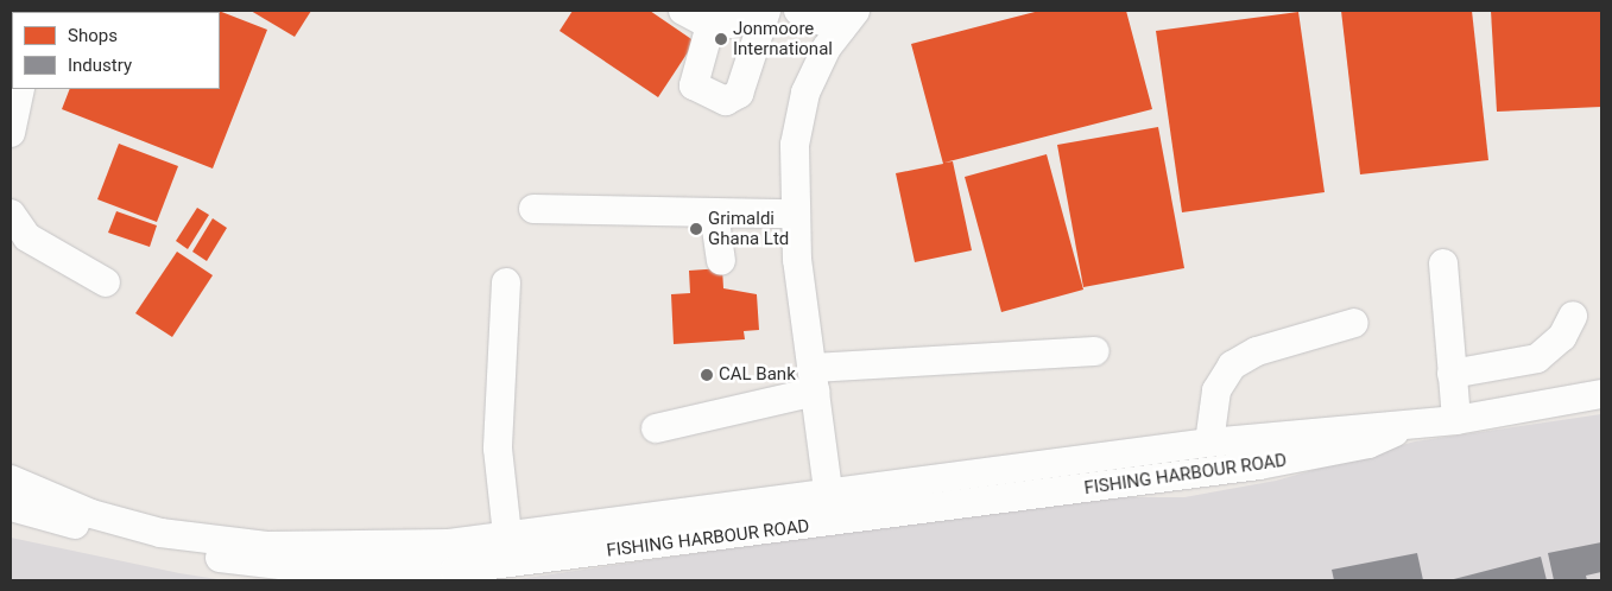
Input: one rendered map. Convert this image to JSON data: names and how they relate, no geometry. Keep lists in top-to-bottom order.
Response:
{
  "streets": {
    "street": ["FISHING HARBOUR ROAD"]
  },
  "places": ["Jonmoore International", "Grimaldi Ghana Ltd", "CAL Bank"],
  "legend": ["Shops", "Industry"]
}
